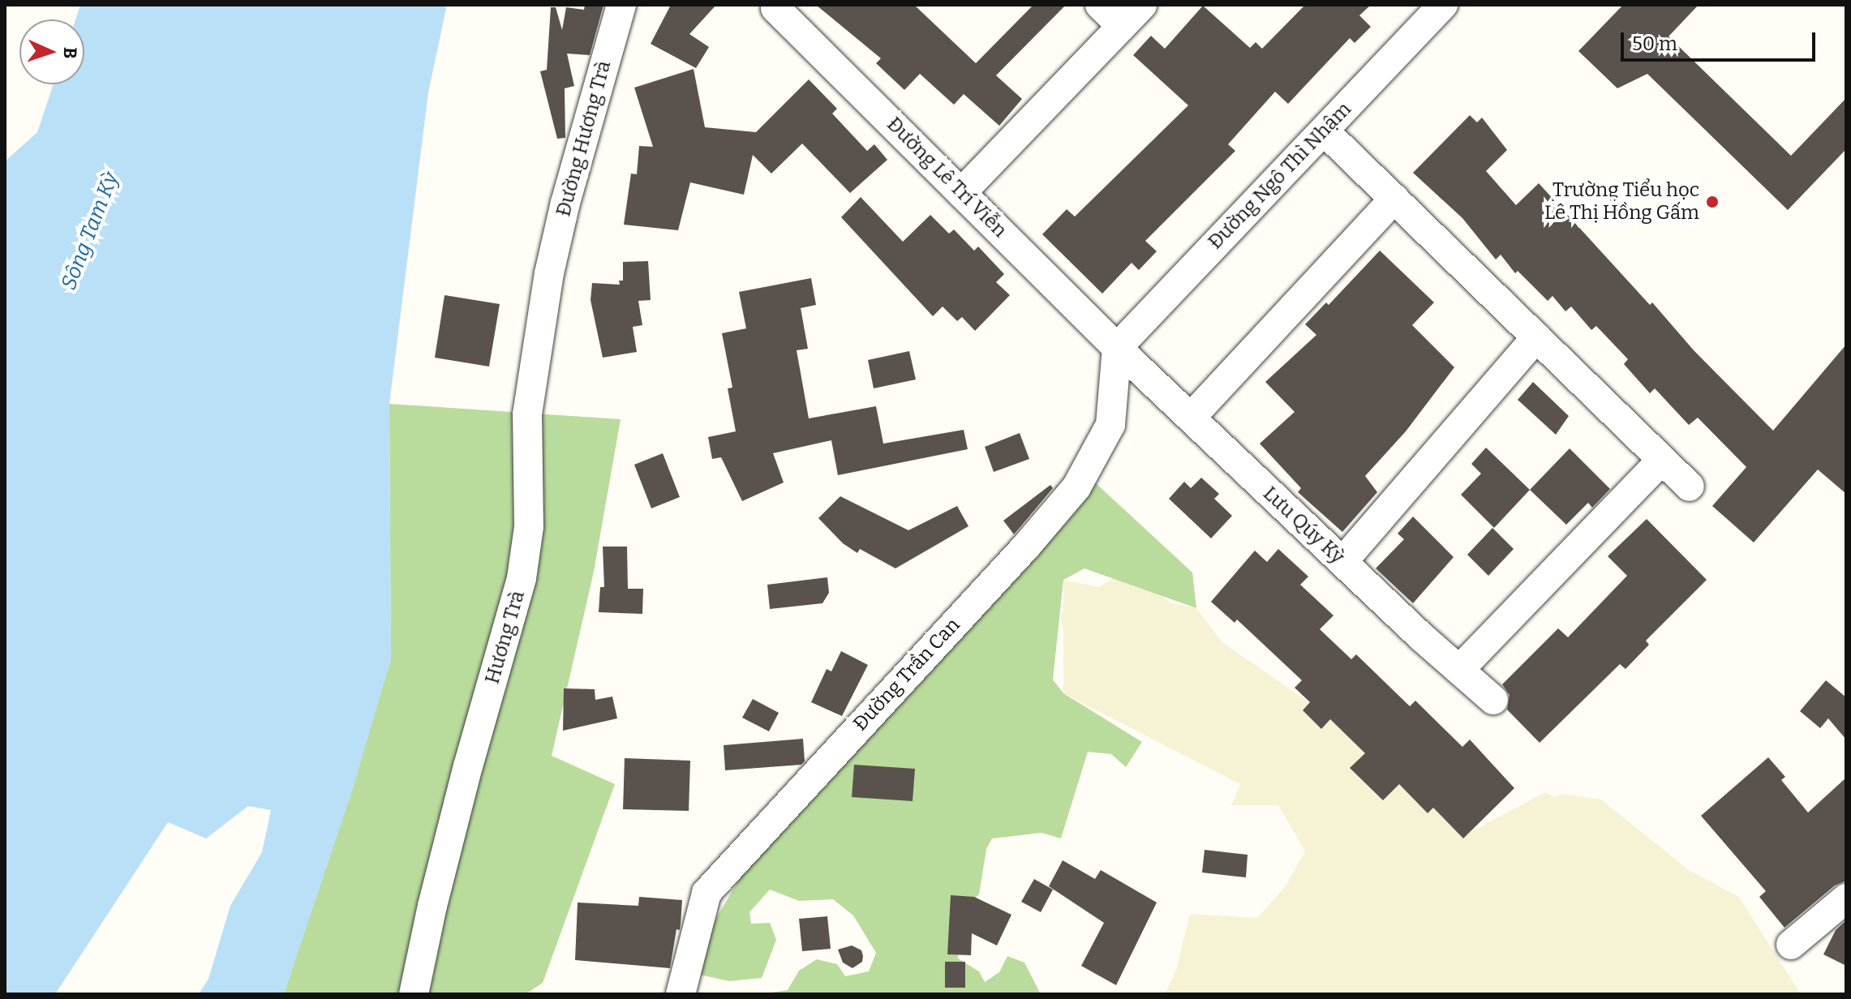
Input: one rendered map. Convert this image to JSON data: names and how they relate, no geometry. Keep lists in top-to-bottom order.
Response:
{
  "streets": {
    "street": [
      "Đường Hương Trà",
      "Đường Ngô Thì Nhậm",
      "Đường Lê Trí Viễn",
      "Lưu Qúy Kỳ",
      "Hương Trà",
      "Đường Trần Can"
    ]
  },
  "crossings": [
    ["Đường Hương Trà", "Hương Trà"],
    ["Đường Ngô Thì Nhậm", "Đường Lê Trí Viễn"],
    ["Đường Ngô Thì Nhậm", "Lưu Qúy Kỳ"],
    ["Đường Ngô Thì Nhậm", "Đường Trần Can"],
    ["Đường Lê Trí Viễn", "Lưu Qúy Kỳ"],
    ["Đường Lê Trí Viễn", "Đường Trần Can"],
    ["Lưu Qúy Kỳ", "Đường Trần Can"]
  ],
  "water": ["Sông Tam Kỳ"],
  "places": ["Trường Tiểu học Lê Thị Hồng Gấm"],
  "scale_bar": "50 m",
  "north": "right"
}
